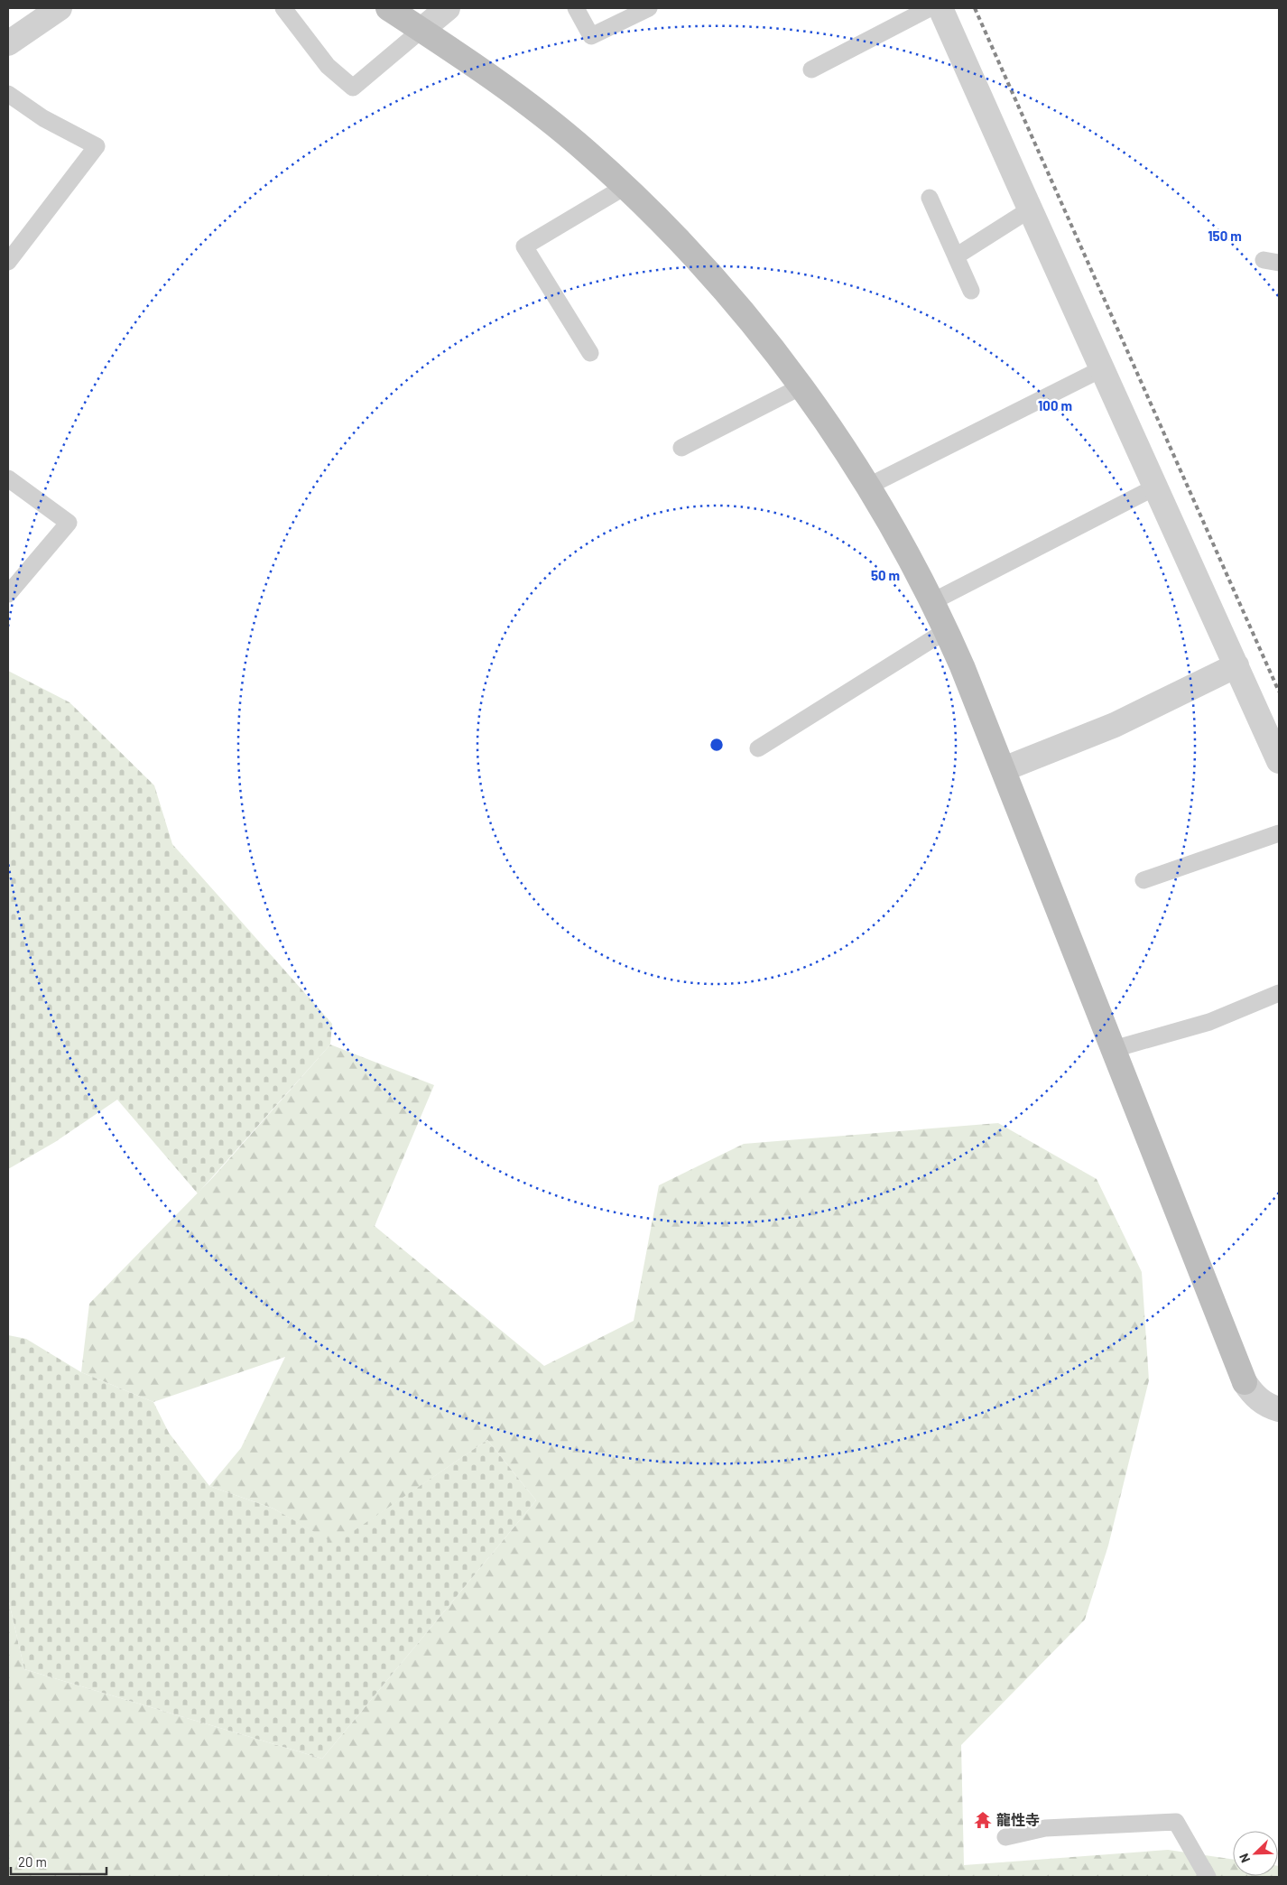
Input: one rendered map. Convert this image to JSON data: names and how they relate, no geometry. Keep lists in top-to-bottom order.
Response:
{
  "places": {
    "temple": ["龍性寺"]
  },
  "scale_bar": "20 m",
  "north": "bottom left",
  "rings": ["150 m", "100 m", "50 m"]
}
